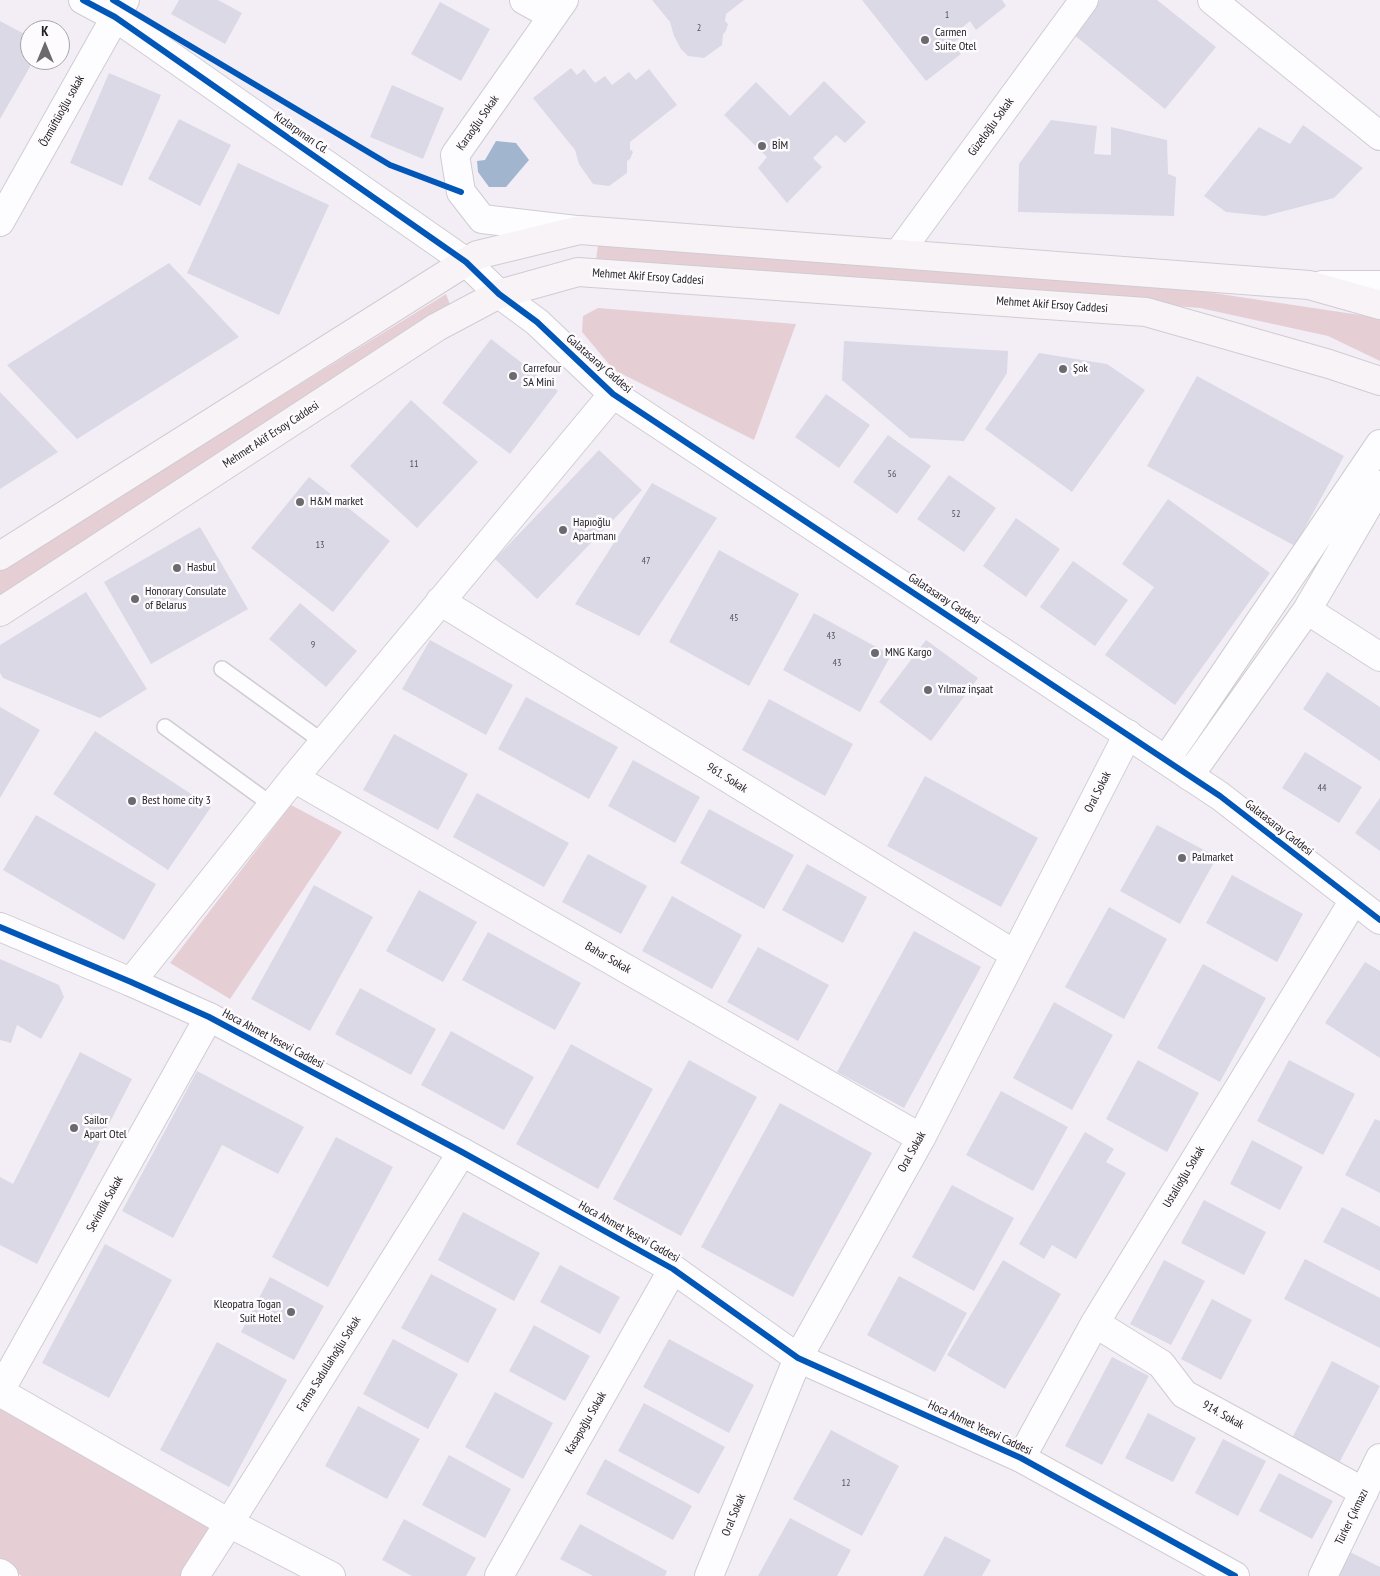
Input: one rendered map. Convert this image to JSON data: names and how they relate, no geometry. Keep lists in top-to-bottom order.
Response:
{
  "streets": {
    "main road": ["Mehmet Akif Ersoy Caddesi"],
    "street": [
      "Özmüftüoğlu sokak",
      "Karaoğlu Sokak",
      "Güzeloğlu Sokak",
      "Kızlarpınarı Cd.",
      "Galatasaray Caddesi",
      "961. Sokak",
      "Oral Sokak",
      "Bahar Sokak",
      "Hoca Ahmet Yesevi Caddesi",
      "Ustalioğlu Sokak",
      "Sevindik Sokak",
      "Fatma Sadullahoğlu Sokak",
      "914. Sokak",
      "Kasapoğlu Sokak",
      "Türker Çıkmazı"
    ]
  },
  "crossings": [
    ["Özmüftüoğlu sokak", "Kızlarpınarı Cd."],
    ["Kızlarpınarı Cd.", "Mehmet Akif Ersoy Caddesi"],
    ["Kızlarpınarı Cd.", "Galatasaray Caddesi"],
    ["Mehmet Akif Ersoy Caddesi", "Galatasaray Caddesi"],
    ["Galatasaray Caddesi", "Oral Sokak"],
    ["Galatasaray Caddesi", "Ustalioğlu Sokak"],
    ["961. Sokak", "Oral Sokak"],
    ["Oral Sokak", "Bahar Sokak"],
    ["Oral Sokak", "Hoca Ahmet Yesevi Caddesi"],
    ["Hoca Ahmet Yesevi Caddesi", "Ustalioğlu Sokak"],
    ["Hoca Ahmet Yesevi Caddesi", "Sevindik Sokak"],
    ["Hoca Ahmet Yesevi Caddesi", "Fatma Sadullahoğlu Sokak"],
    ["Hoca Ahmet Yesevi Caddesi", "Kasapoğlu Sokak"],
    ["Ustalioğlu Sokak", "914. Sokak"],
    ["914. Sokak", "Türker Çıkmazı"]
  ],
  "places": [
    "Carmen Suite Otel",
    "BİM",
    "Şok",
    "Carrefour SA Mini",
    "H&M market",
    "Hapıoğlu Apartmanı",
    "Hasbul",
    "Honorary Consulate of Belarus",
    "MNG Kargo",
    "Yılmaz inşaat",
    "Best home city 3",
    "Palmarket",
    "Sailor Apart Otel",
    "Kleopatra Togan Suit Hotel"
  ],
  "house_numbers": [
    "1",
    "2",
    "11",
    "56",
    "52",
    "13",
    "47",
    "45",
    "43",
    "9",
    "43",
    "44",
    "12"
  ],
  "north": "top"
}
